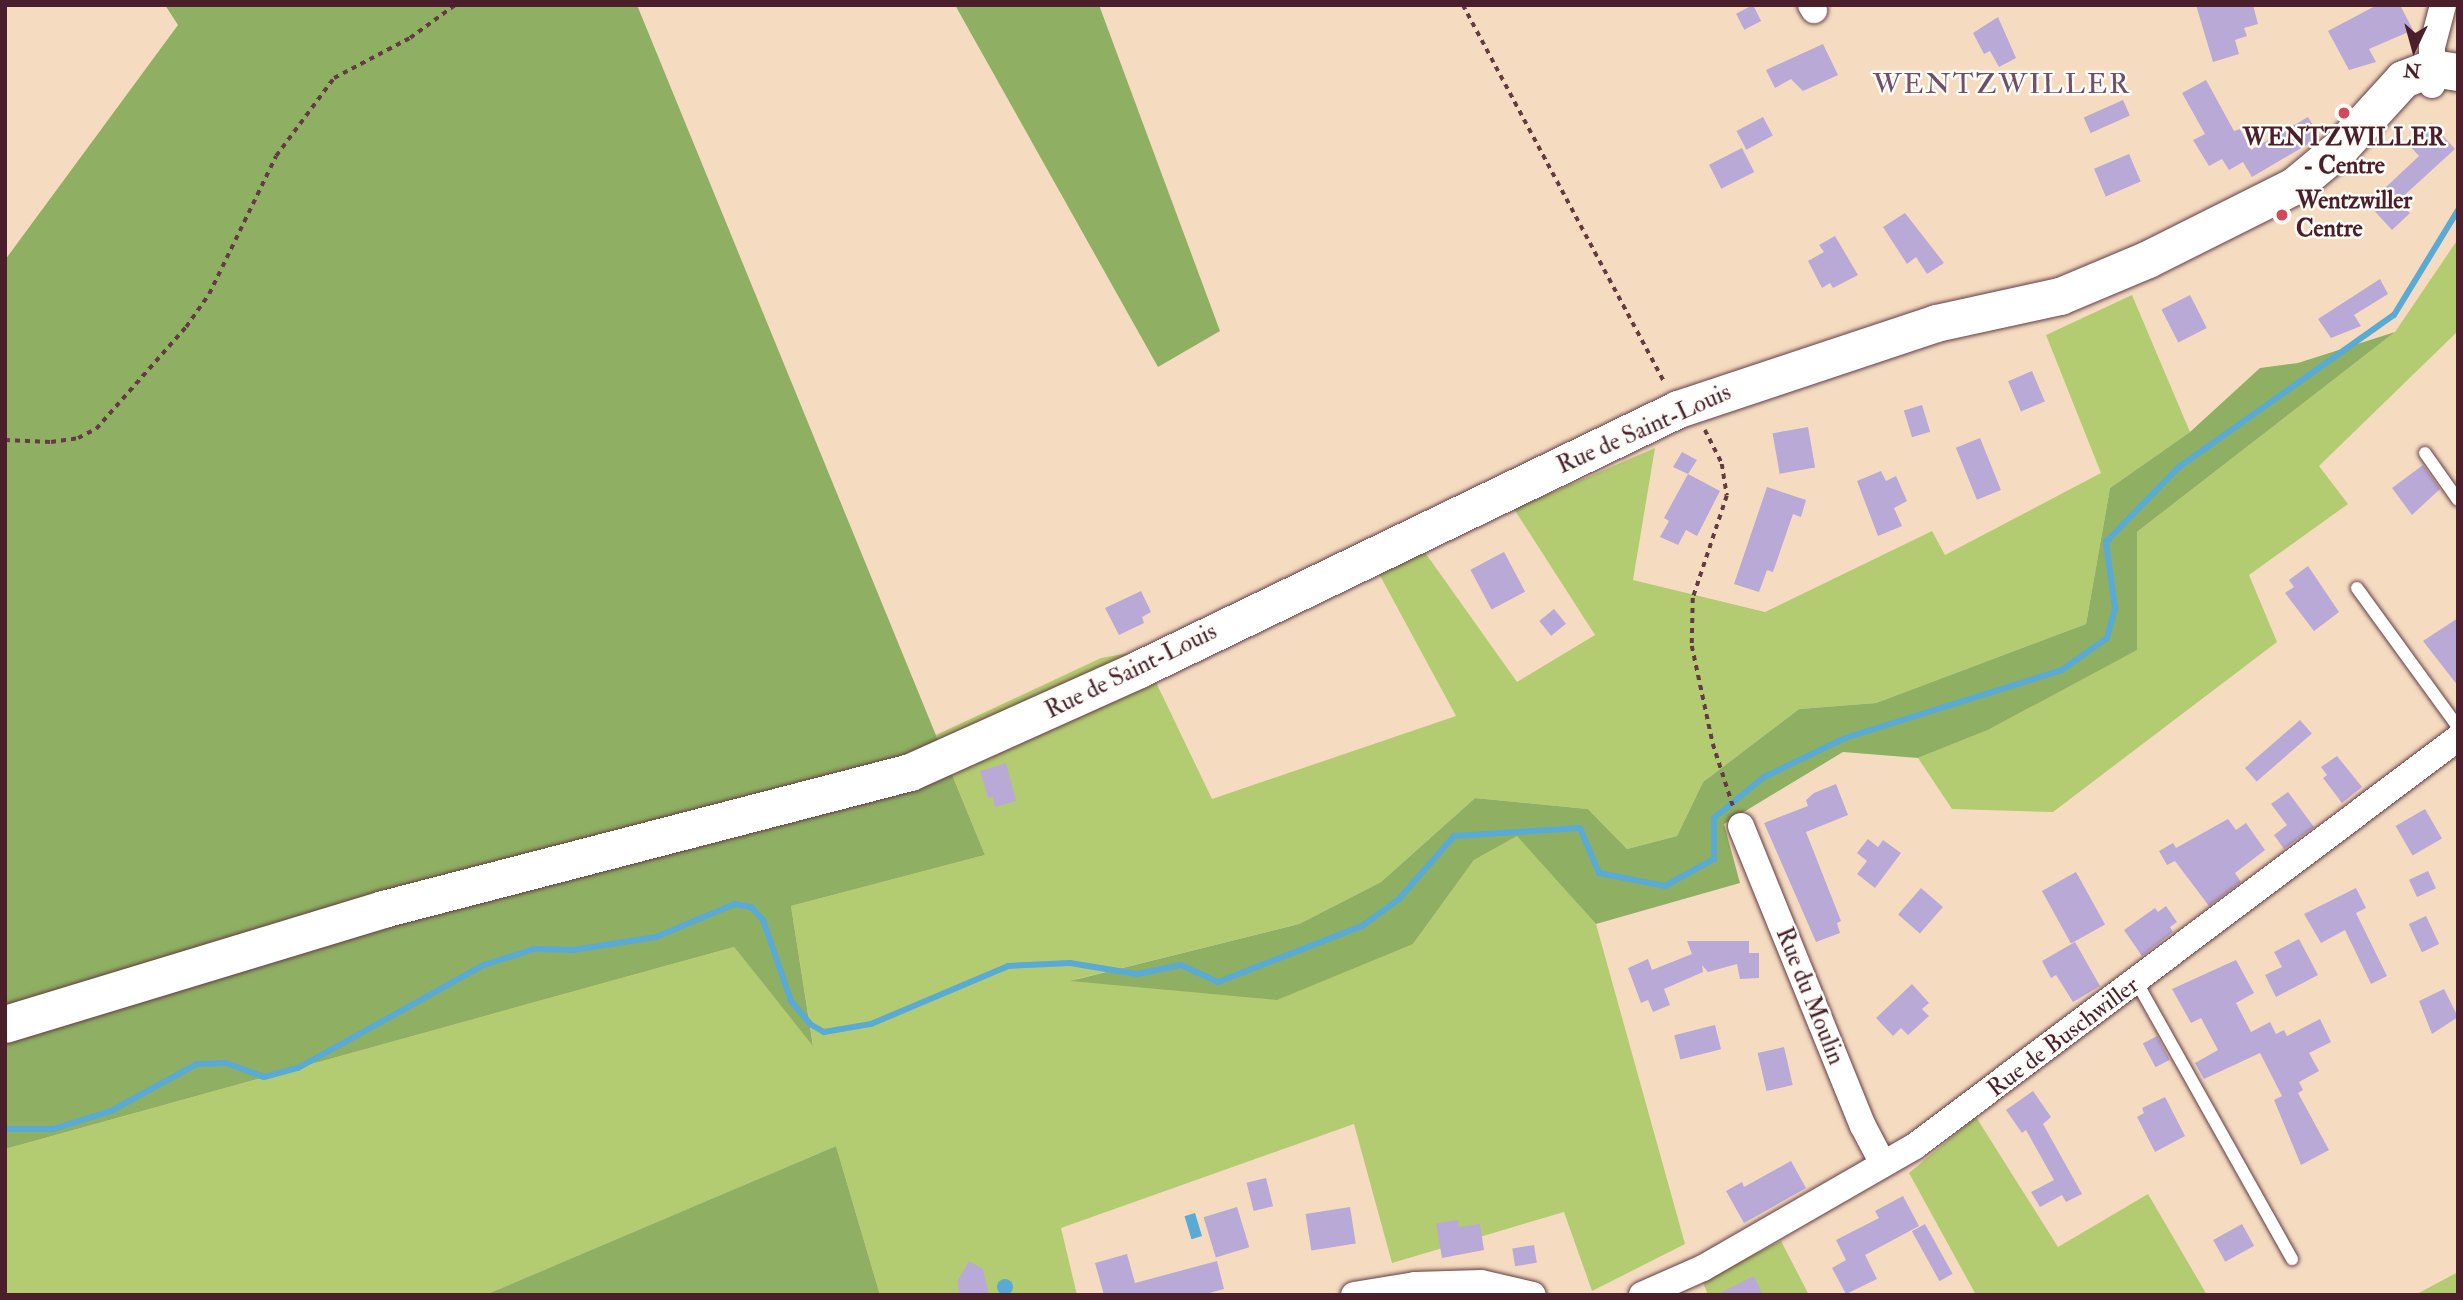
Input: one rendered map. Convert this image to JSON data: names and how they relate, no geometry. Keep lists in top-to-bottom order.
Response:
{
  "streets": {
    "street": ["Rue de Saint-Louis", "Rue du Moulin", "Rue de Buschwiller"]
  },
  "crossings": [
    ["Rue du Moulin", "Rue de Buschwiller"]
  ],
  "districts": ["WENTZWILLER"],
  "places": ["WENTZWILLER - Centre", "Wentzwiller Centre"],
  "north": "bottom"
}
